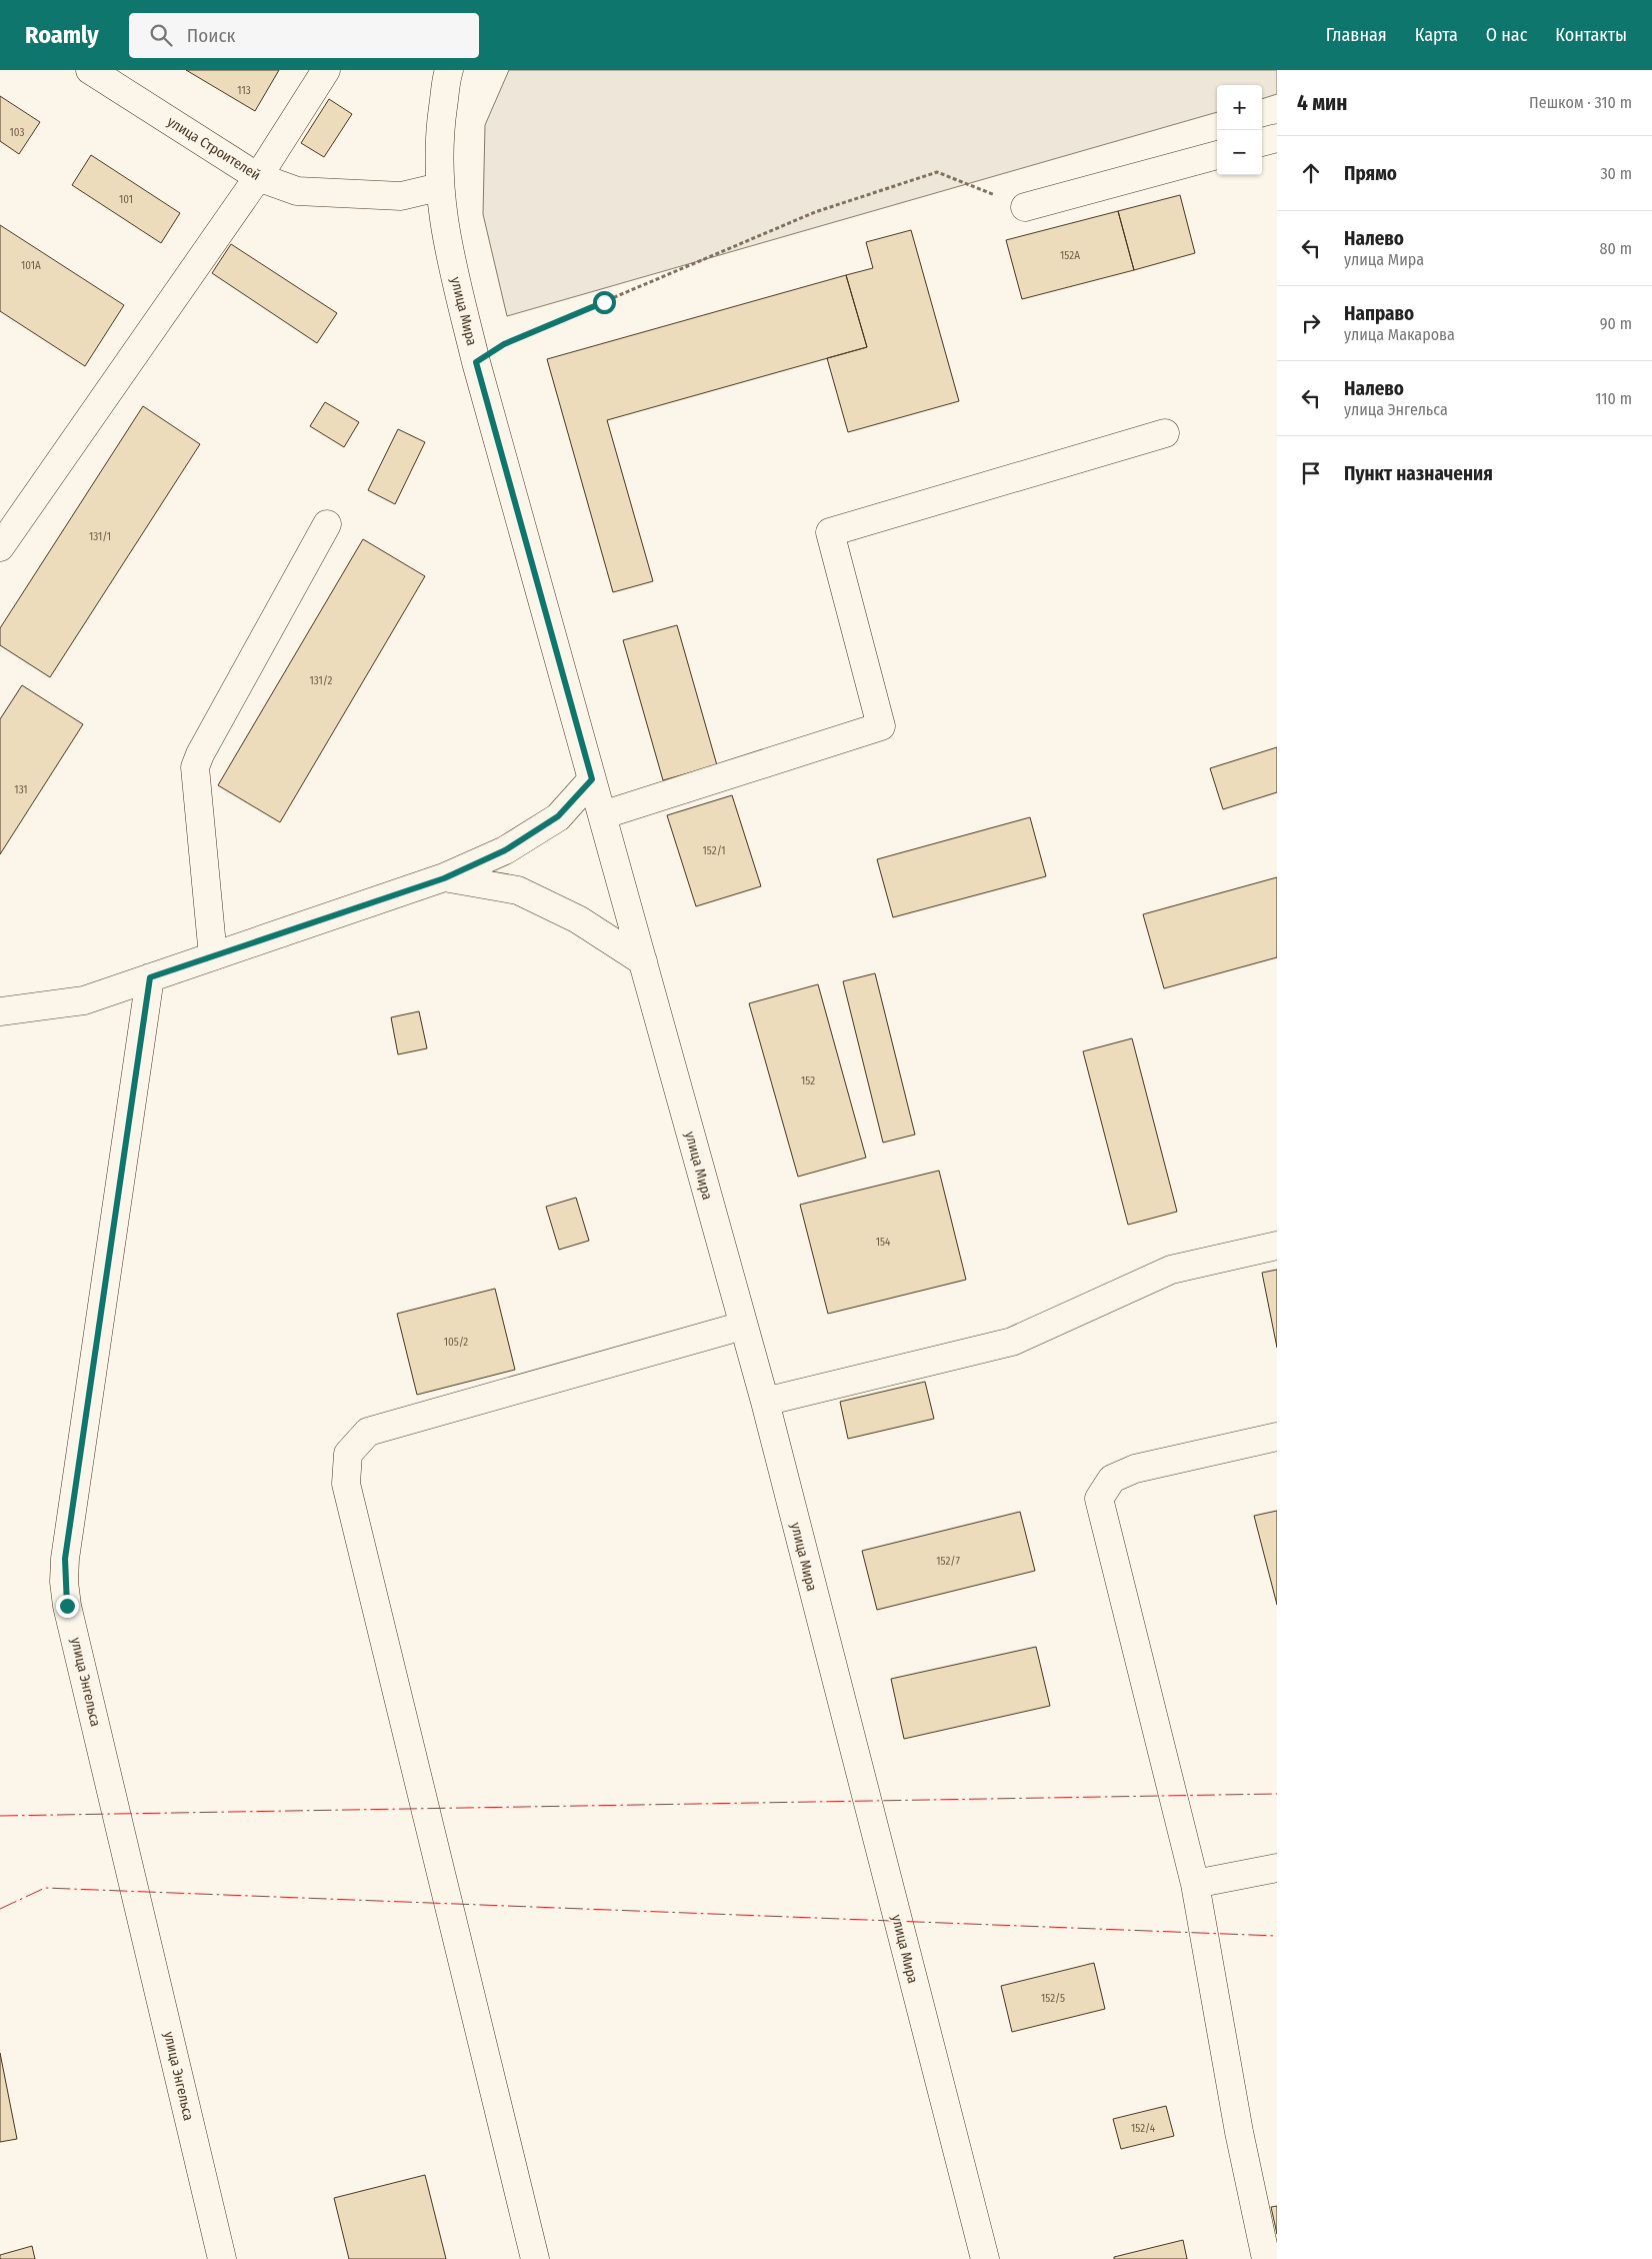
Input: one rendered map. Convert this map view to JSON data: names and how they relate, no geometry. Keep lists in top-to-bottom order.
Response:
{
  "streets": {
    "street": ["улица Строителей", "улица Мира", "улица Энгельса"]
  },
  "crossings": [
    ["улица Строителей", "улица Мира"]
  ],
  "house_numbers": [
    "113",
    "103",
    "101",
    "152А",
    "101А",
    "131/1",
    "131/2",
    "131",
    "152/1",
    "152",
    "154",
    "105/2",
    "152/7",
    "152/5",
    "152/4"
  ],
  "page": {
    "header": "Roamly",
    "search": "Поиск",
    "nav": [
      "Главная",
      "Карта",
      "О нас",
      "Контакты"
    ],
    "heading": ["4 мин", "Пешком · 310 m"],
    "map_buttons": ["+", "−"],
    "list": [
      ["Прямо", "30 m"],
      ["Налево", "улица Мира", "80 m"],
      ["Направо", "улица Макарова", "90 m"],
      ["Налево", "улица Энгельса", "110 m"],
      "Пункт назначения"
    ]
  }
}
